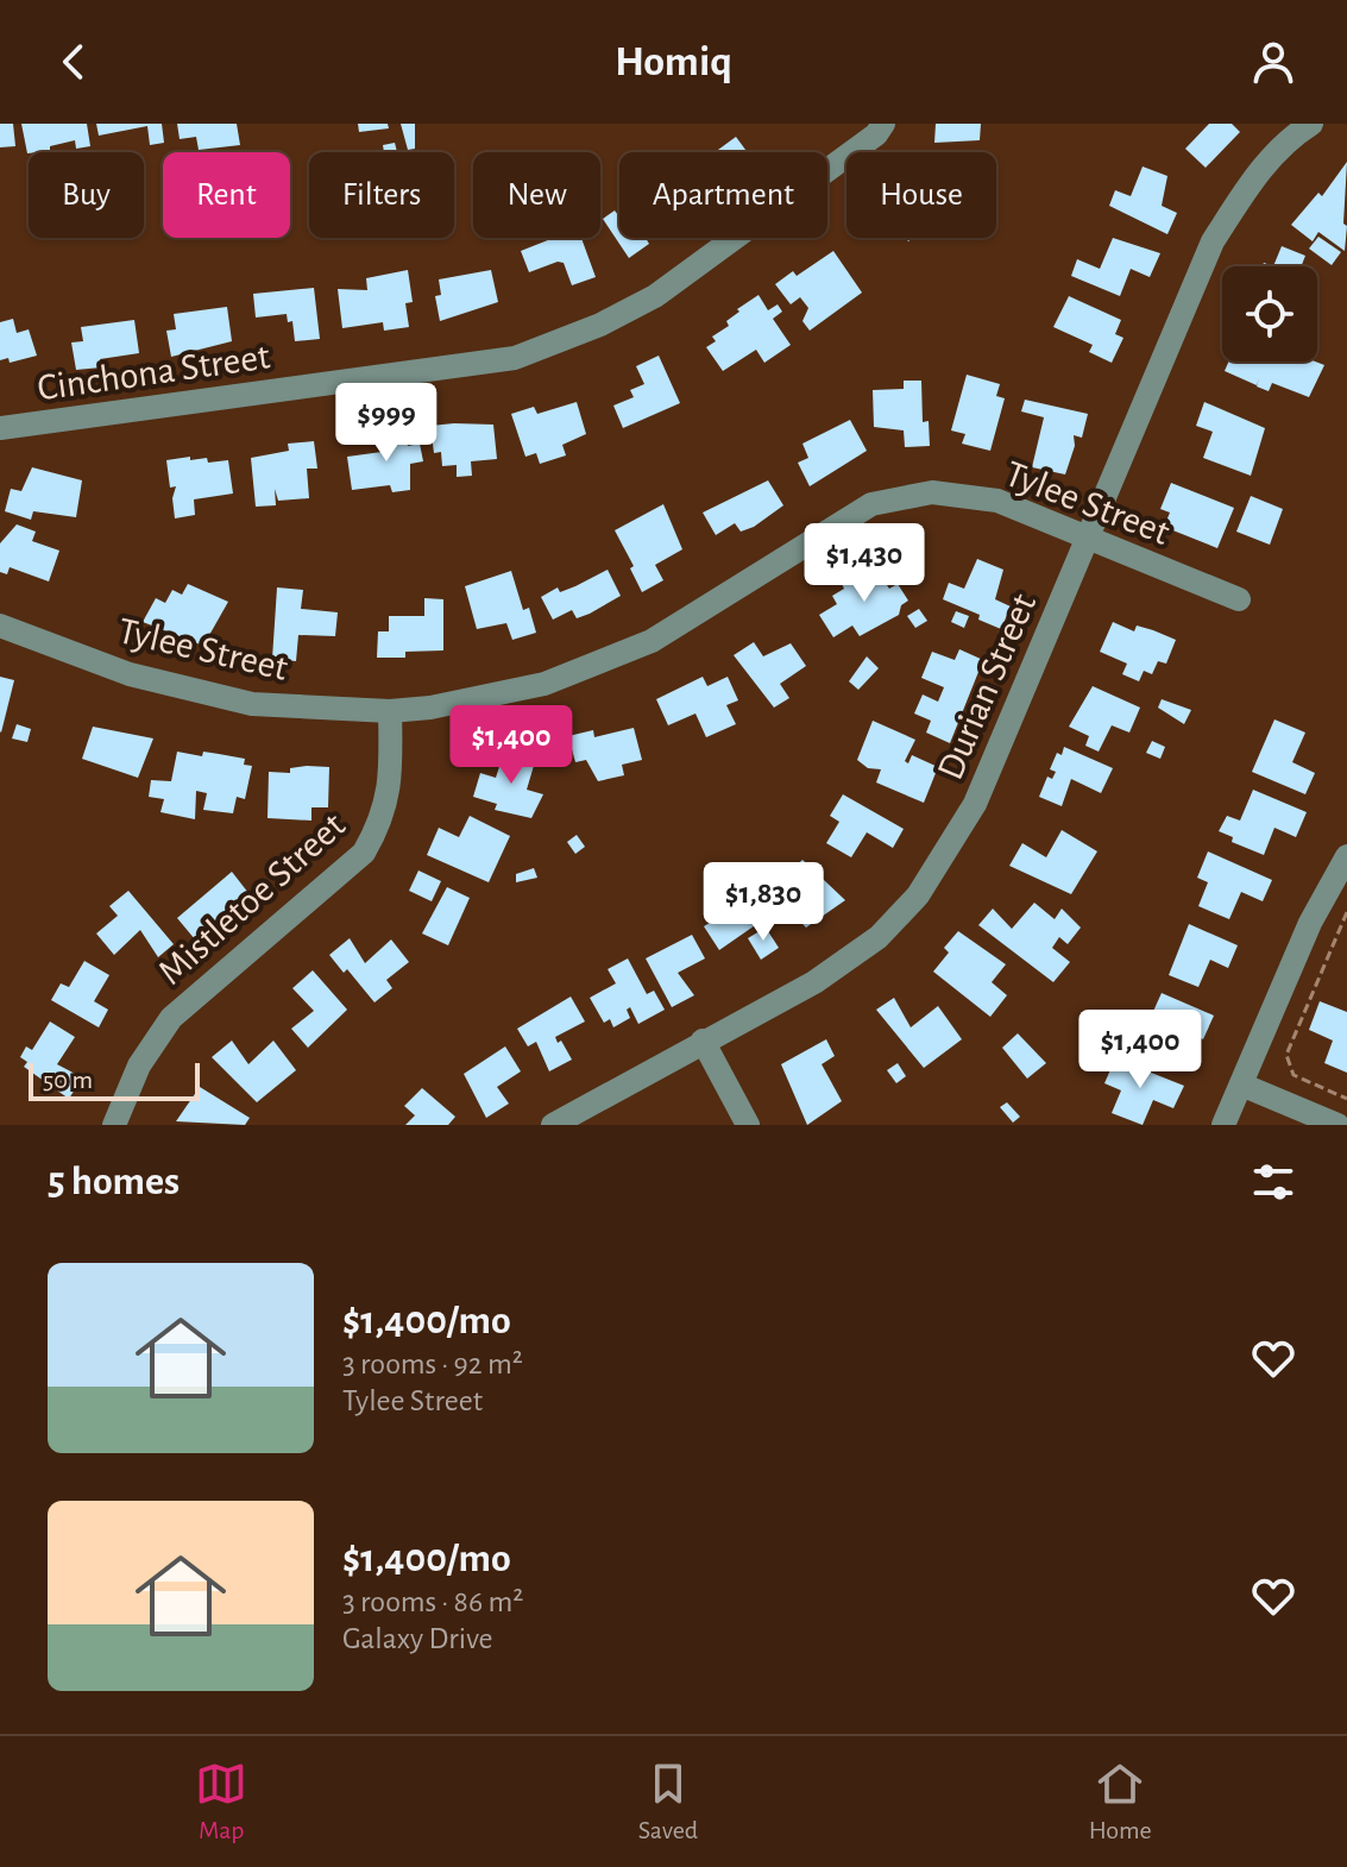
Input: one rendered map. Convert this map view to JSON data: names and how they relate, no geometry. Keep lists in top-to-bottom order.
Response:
{
  "streets": {
    "street": [
      "Cinchona Street",
      "Tylee Street",
      "Durian Street",
      "Mistletoe Street"
    ]
  },
  "crossings": [
    ["Tylee Street", "Durian Street"],
    ["Tylee Street", "Mistletoe Street"]
  ],
  "scale_bar": "50 m",
  "page": {
    "header": "Homiq",
    "chip": [
      "Buy",
      "Rent",
      "Filters",
      "New",
      "Apartment",
      "House"
    ],
    "price": [
      "$999",
      "$1,430",
      "$1,400",
      "$1,830",
      "$1,400"
    ],
    "scale": "50 m",
    "heading": "5 homes",
    "list": [
      {
        "name": "$1,400/mo",
        "note": "3 rooms · 92 m² · Tylee Street"
      },
      {
        "name": "$1,400/mo",
        "note": "3 rooms · 86 m² · Galaxy Drive"
      }
    ],
    "tabs": ["Map", "Saved", "Home"]
  }
}
